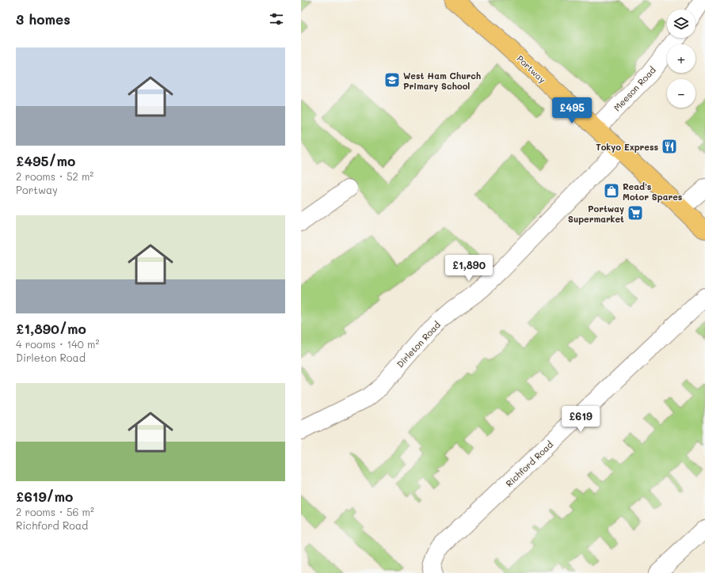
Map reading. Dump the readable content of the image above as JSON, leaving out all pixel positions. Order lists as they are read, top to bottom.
{
  "streets": {
    "main road": ["Portway"],
    "street": ["Meeson Road", "Dirleton Road", "Richford Road"]
  },
  "crossings": [
    ["Portway", "Meeson Road"],
    ["Portway", "Dirleton Road"]
  ],
  "places": {
    "school or university": ["West Ham Church Primary School"],
    "restaurant": ["Tokyo Express"],
    "shop": ["Read's Motor Spares"],
    "supermarket": ["Portway Supermarket"]
  },
  "page": {
    "heading": "3 homes",
    "map_buttons": ["+", "−"],
    "list": [
      {
        "name": "£495/mo",
        "note": "2 rooms · 52 m² · Portway"
      },
      {
        "name": "£1,890/mo",
        "note": "4 rooms · 140 m² · Dirleton Road"
      },
      {
        "name": "£619/mo",
        "note": "2 rooms · 56 m² · Richford Road"
      }
    ],
    "price": ["£495", "£1,890", "£619"]
  }
}
